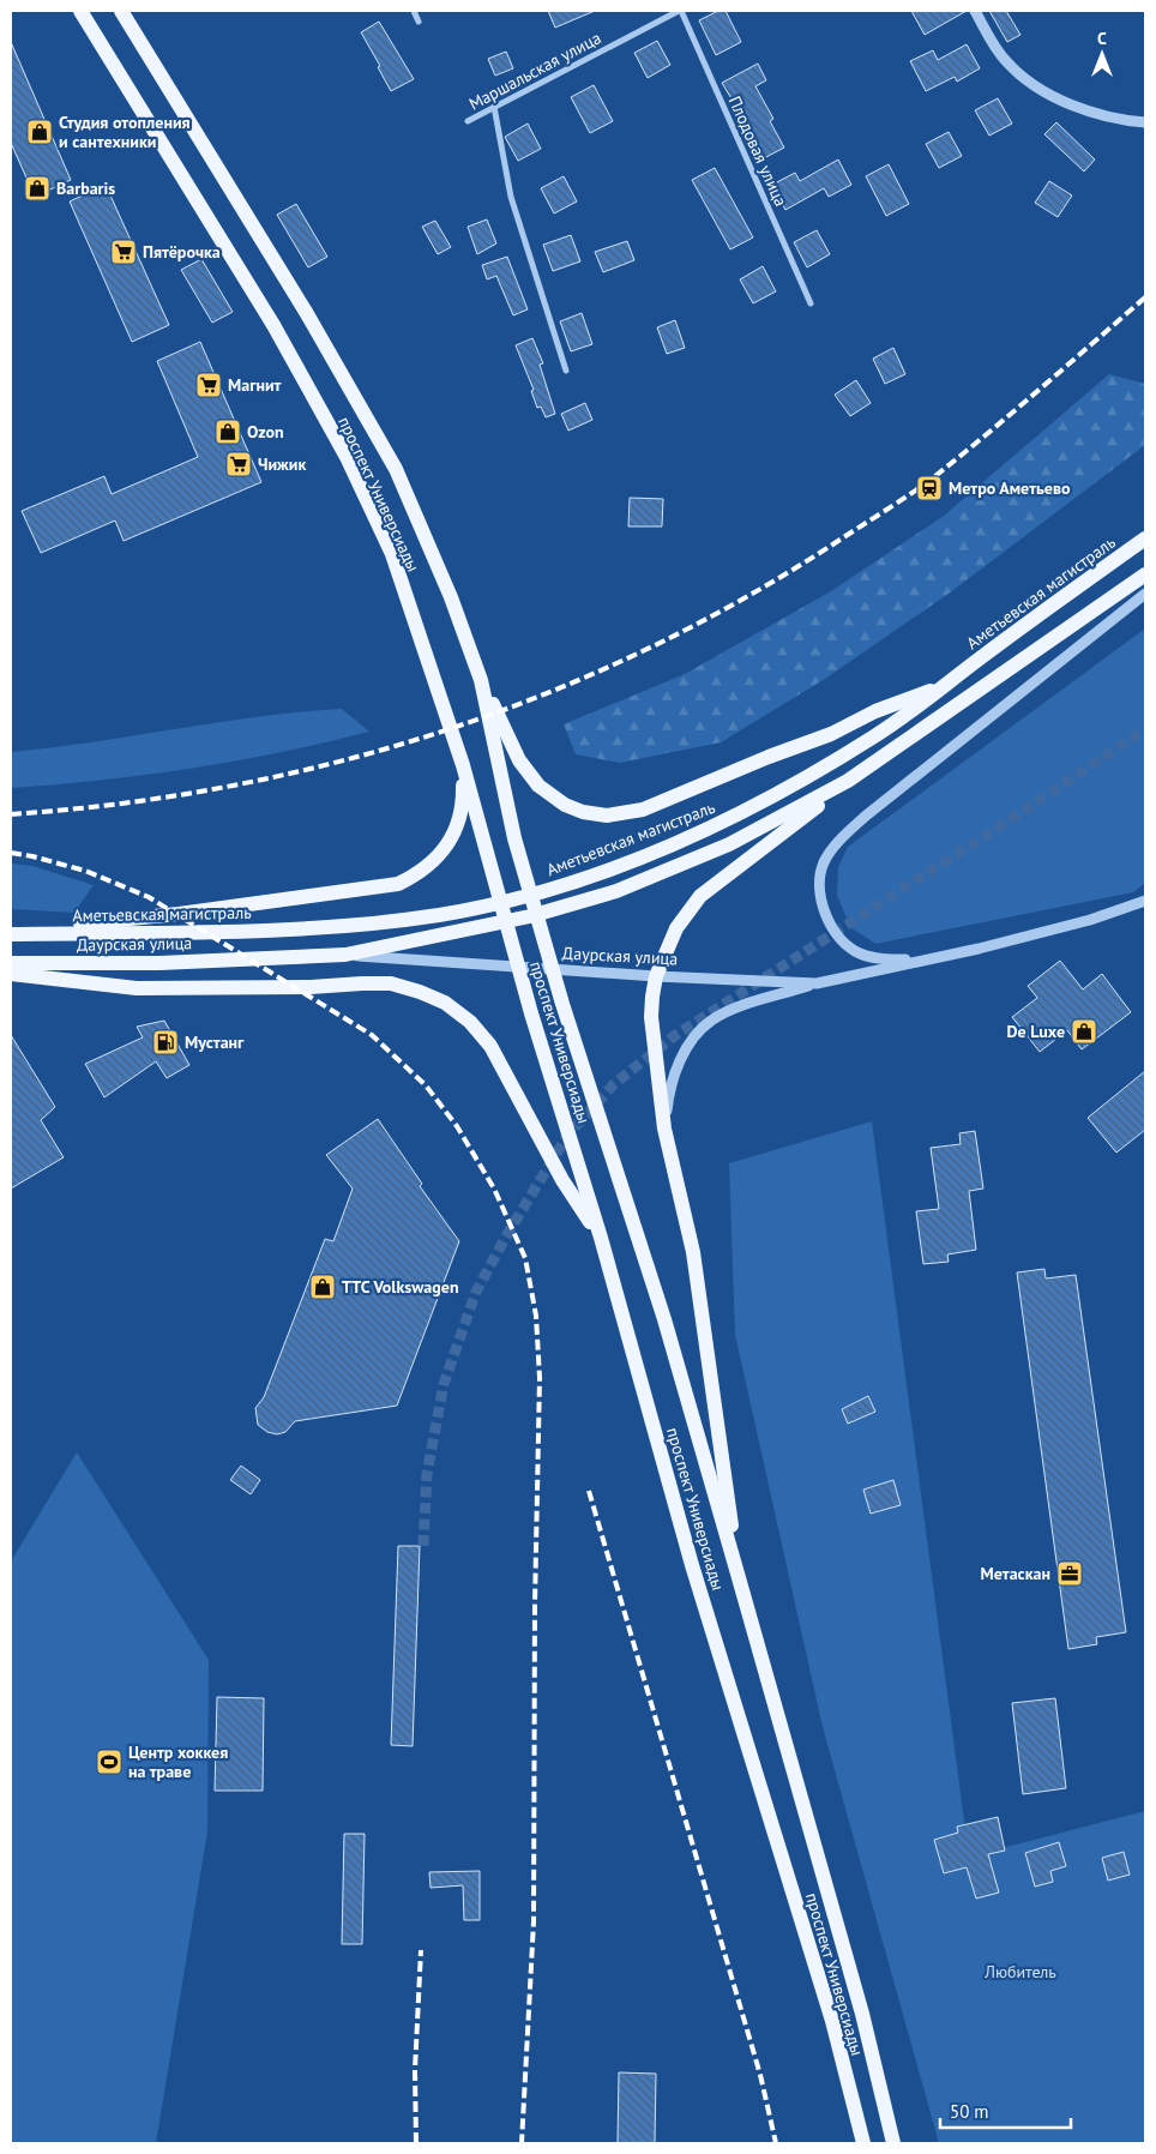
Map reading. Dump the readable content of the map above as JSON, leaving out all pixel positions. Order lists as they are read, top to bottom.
{
  "streets": {
    "main road": ["проспект Универсиады", "Аметьевская магистраль", "Даурская улица"],
    "street": ["Маршальская улица", "Плодовая улица"]
  },
  "crossings": [
    ["Маршальская улица", "Плодовая улица"]
  ],
  "parks": ["Любитель"],
  "places": {
    "shop": [
      "Студия отопления и сантехники",
      "Barbaris",
      "Ozon",
      "De Luxe",
      "ТТС Volkswagen"
    ],
    "supermarket": ["Пятёрочка", "Магнит", "Чижик"],
    "station": ["Метро Аметьево"],
    "fuel station": ["Мустанг"],
    "office": ["Метаскан"],
    "sports": ["Центр хоккея на траве"]
  },
  "scale_bar": "50 m",
  "north": "top"
}
